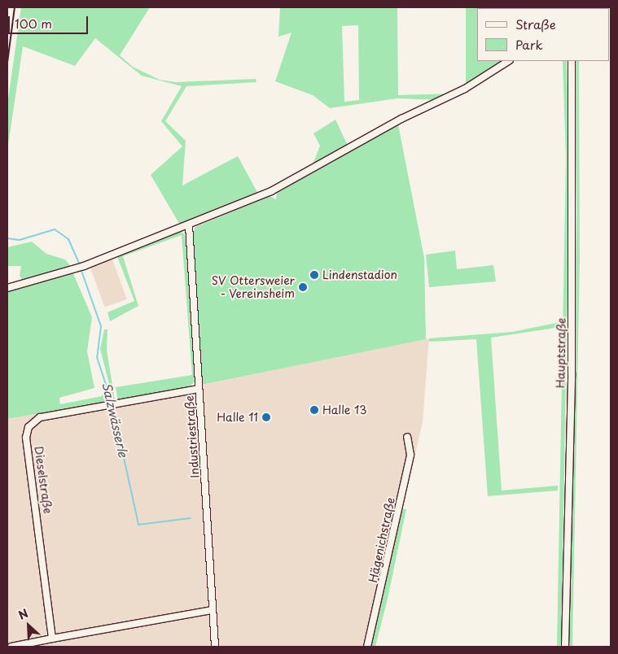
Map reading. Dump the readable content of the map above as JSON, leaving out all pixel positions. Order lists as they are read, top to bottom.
{
  "streets": {
    "street": [
      "Hauptstraße",
      "Industriestraße",
      "Dieselstraße",
      "Hägenichstraße"
    ]
  },
  "crossings": [
    ["Industriestraße", "Dieselstraße"]
  ],
  "water": ["Salzwässerle"],
  "places": [
    "Lindenstadion",
    "SV Ottersweier - Vereinsheim",
    "Halle 13",
    "Halle 11"
  ],
  "legend": ["Straße", "Park"],
  "scale_bar": "100 m",
  "north": "top left"
}
